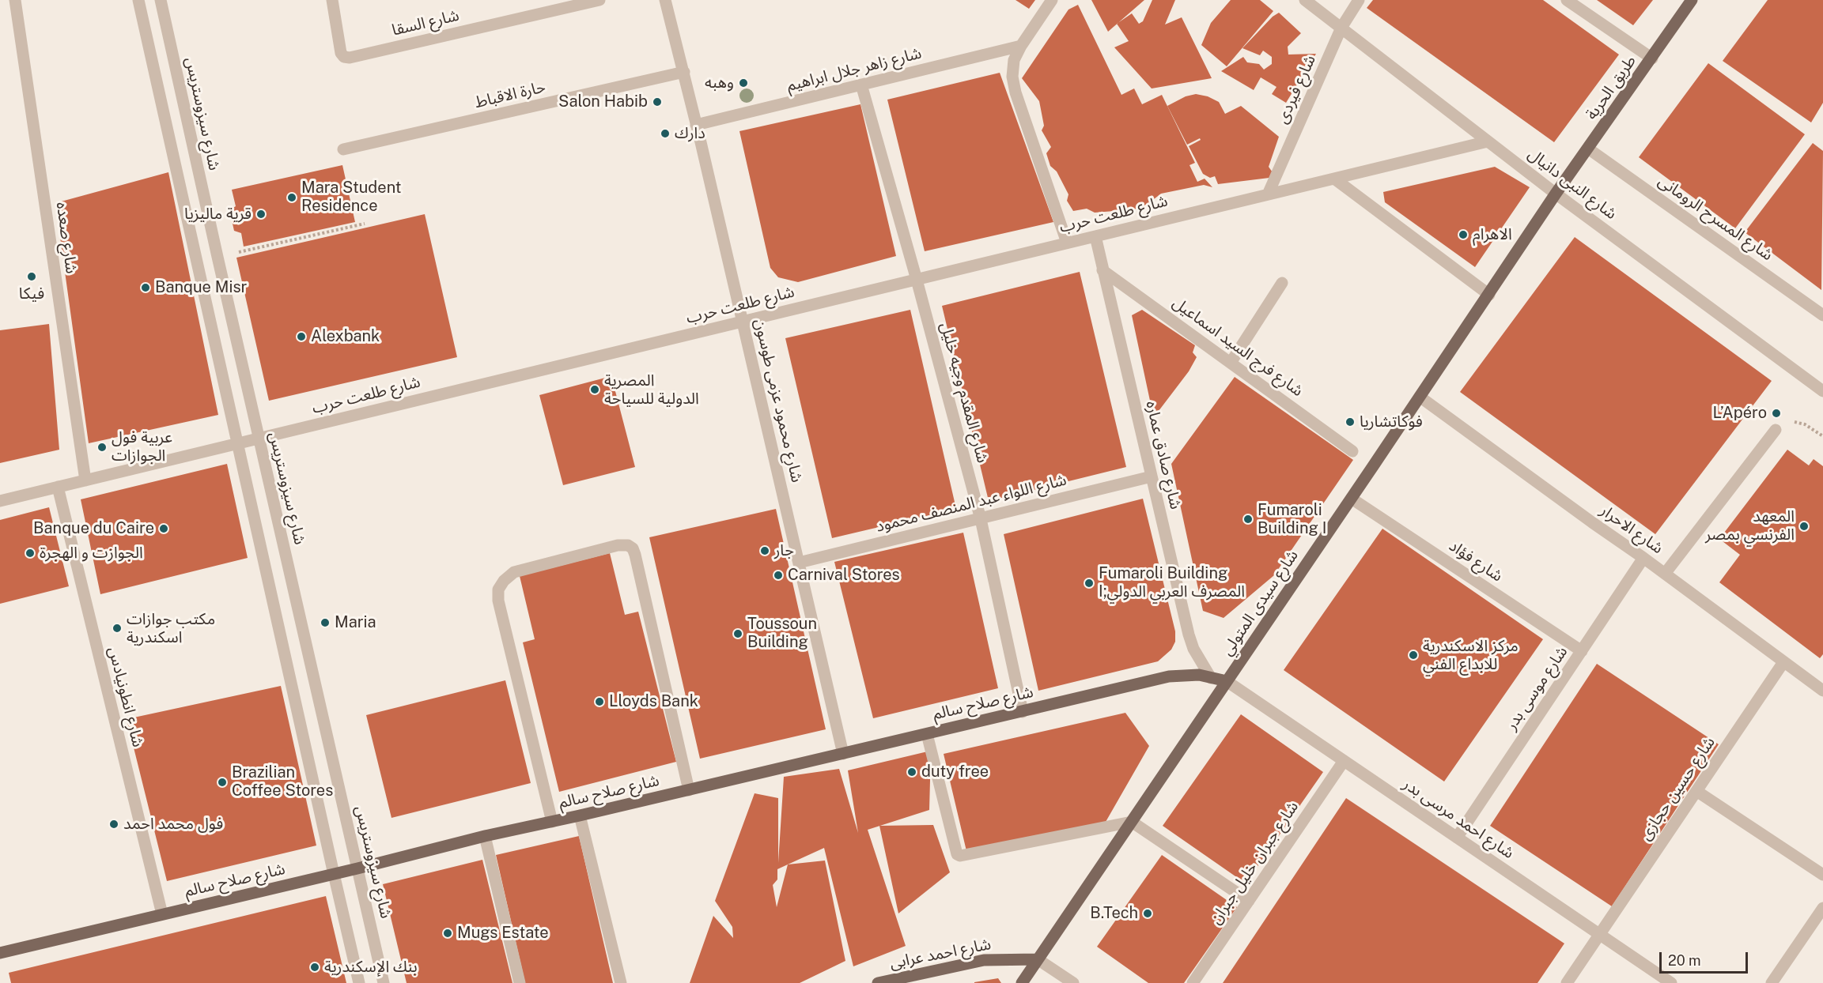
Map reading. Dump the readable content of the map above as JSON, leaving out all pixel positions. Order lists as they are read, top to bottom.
{
  "streets": {
    "main road": [
      "طريق الحرية",
      "شارع سيدى المتولي",
      "شارع صلاح سالم",
      "شارع احمد عرابى"
    ],
    "street": [
      "شارع السقا",
      "شارع زاهر جلال ابراهيم",
      "شارع فيردى",
      "حارة الاقباط",
      "شارع سيزوستريس",
      "شارع النبى دانيال",
      "شارع طلعت حرب",
      "شارع المسرح الرومانى",
      "شارع صعده",
      "شارع فرج السيد اسماعيل",
      "شارع المقدم وجيه خليل",
      "شارع محمود عزمى طوسون",
      "شارع صادق عماره",
      "شارع اللواء عبد المنصف محمود",
      "شارع الاحرار",
      "شارع فؤاد",
      "شارع موسى بدر",
      "شارع انطونيادس",
      "شارع حسين حجازى",
      "شارع احمد مرسى بدر",
      "شارع جبران خليل جبران"
    ]
  },
  "crossings": [
    ["شارع زاهر جلال ابراهيم", "شارع المقدم وجيه خليل"],
    ["شارع زاهر جلال ابراهيم", "شارع محمود عزمى طوسون"],
    ["طريق الحرية", "شارع النبى دانيال"],
    ["طريق الحرية", "شارع المسرح الرومانى"],
    ["طريق الحرية", "شارع سيدى المتولي"],
    ["شارع فيردى", "شارع النبى دانيال"],
    ["شارع فيردى", "شارع طلعت حرب"],
    ["حارة الاقباط", "شارع محمود عزمى طوسون"],
    ["شارع سيزوستريس", "شارع طلعت حرب"],
    ["شارع سيزوستريس", "شارع صلاح سالم"],
    ["شارع النبى دانيال", "شارع طلعت حرب"],
    ["شارع النبى دانيال", "شارع سيدى المتولي"],
    ["شارع طلعت حرب", "شارع صعده"],
    ["شارع طلعت حرب", "شارع المقدم وجيه خليل"],
    ["شارع طلعت حرب", "شارع محمود عزمى طوسون"],
    ["شارع طلعت حرب", "شارع صادق عماره"],
    ["شارع طلعت حرب", "شارع انطونيادس"],
    ["شارع فرج السيد اسماعيل", "شارع صادق عماره"],
    ["شارع المقدم وجيه خليل", "شارع اللواء عبد المنصف محمود"],
    ["شارع المقدم وجيه خليل", "شارع صلاح سالم"],
    ["شارع محمود عزمى طوسون", "شارع اللواء عبد المنصف محمود"],
    ["شارع محمود عزمى طوسون", "شارع صلاح سالم"],
    ["شارع صادق عماره", "شارع اللواء عبد المنصف محمود"],
    ["شارع صادق عماره", "شارع صلاح سالم"],
    ["شارع الاحرار", "شارع سيدى المتولي"],
    ["شارع الاحرار", "شارع موسى بدر"],
    ["شارع الاحرار", "شارع حسين حجازى"],
    ["شارع فؤاد", "شارع سيدى المتولي"],
    ["شارع فؤاد", "شارع موسى بدر"],
    ["شارع سيدى المتولي", "شارع صلاح سالم"],
    ["شارع سيدى المتولي", "شارع احمد مرسى بدر"],
    ["شارع سيدى المتولي", "شارع احمد عرابى"],
    ["شارع موسى بدر", "شارع احمد مرسى بدر"],
    ["شارع انطونيادس", "شارع صلاح سالم"],
    ["شارع صلاح سالم", "شارع احمد مرسى بدر"],
    ["شارع حسين حجازى", "شارع احمد مرسى بدر"],
    ["شارع احمد مرسى بدر", "شارع جبران خليل جبران"]
  ],
  "places": [
    "وهبه",
    "Salon Habib",
    "دارك",
    "Mara Student Residence",
    "قرية ماليزيا",
    "الاهرام",
    "فيكا",
    "Banque Misr",
    "Alexbank",
    "المصرية الدولية للسياحة",
    "L’Apéro",
    "فوكاتشاريا",
    "عربية فول الجوازات",
    "Fumaroli Building I",
    "المعهد الفرنسي بمصر",
    "Banque du Caire",
    "جار",
    "الجوازت و الهجرة",
    "Carnival Stores",
    "Fumaroli Building I;المصرف العربي الدولي",
    "Maria",
    "مكتب جوازات اسكندرية",
    "Toussoun Building",
    "مركز الاسكندرية للابداع الفني",
    "Lloyds Bank",
    "duty free",
    "Brazilian Coffee Stores",
    "فول محمد احمد",
    "B.Tech",
    "Mugs Estate",
    "بنك الإسكندرية"
  ],
  "scale_bar": "20 m"
}
